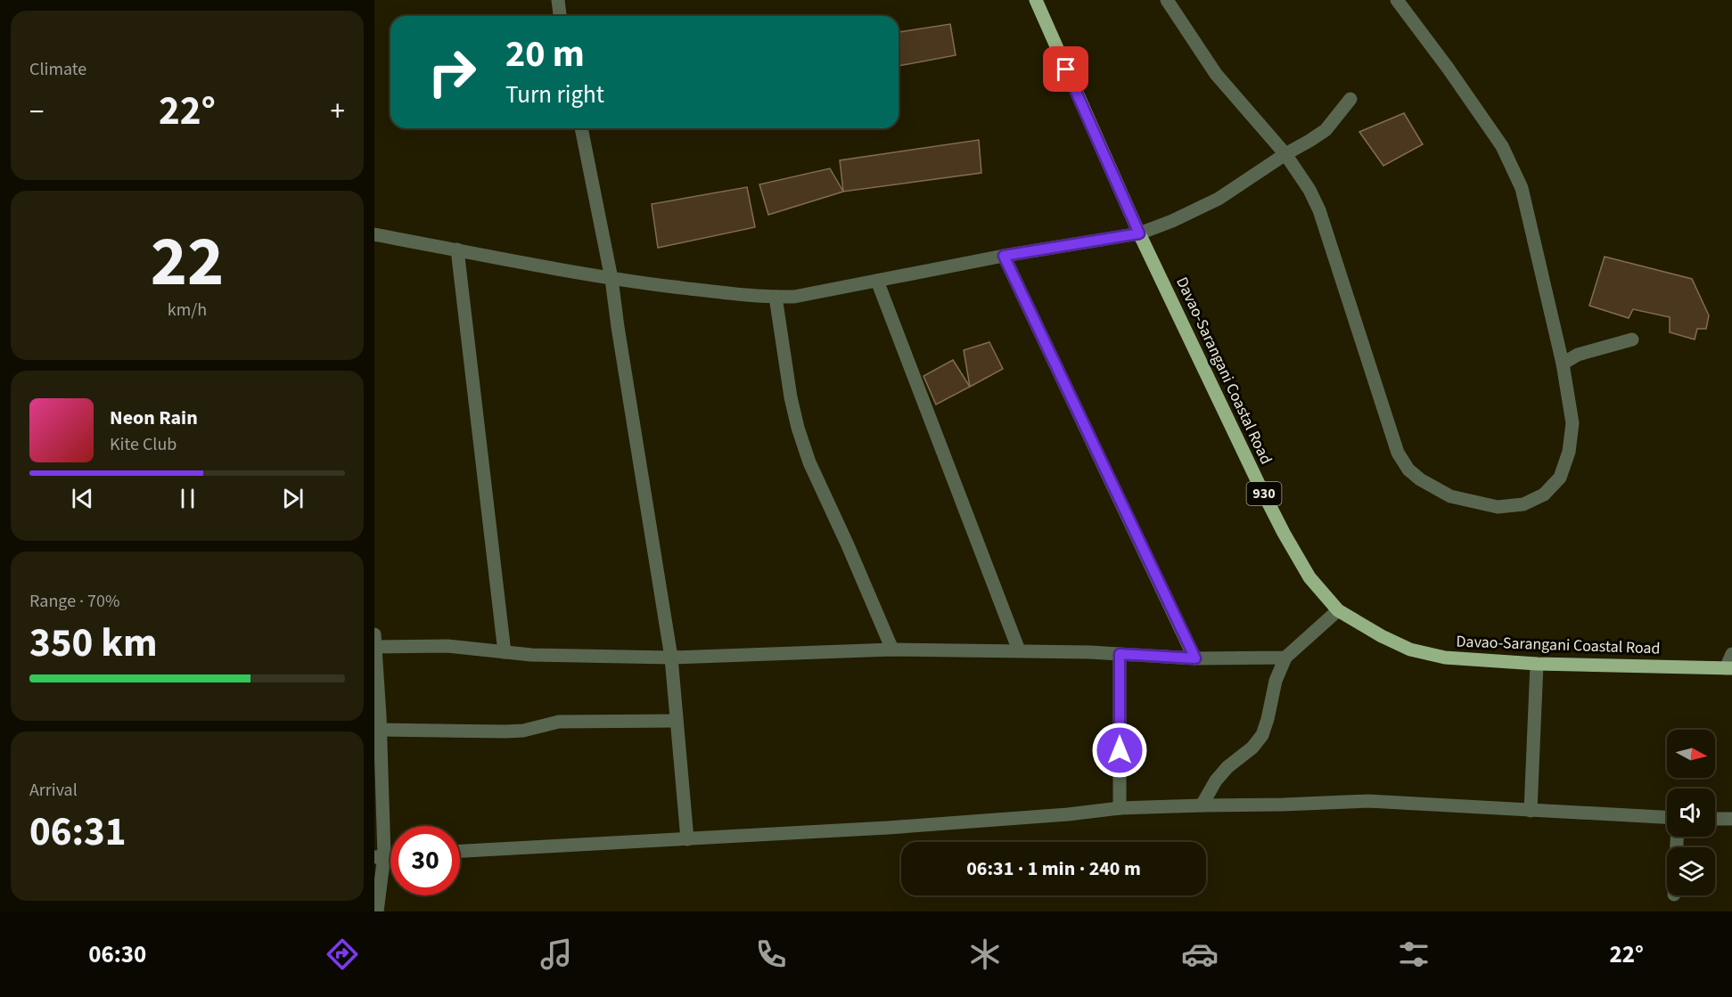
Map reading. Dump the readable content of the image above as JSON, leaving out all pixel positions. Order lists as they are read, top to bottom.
{
  "streets": {
    "main road": ["Davao-Sarangani Coastal Road", "930"]
  },
  "north": "right",
  "page": {
    "tile": [
      "Climate",
      ["22", "km/h"],
      ["Range · 70%", "350 km"],
      ["Arrival", "06:31"]
    ],
    "turn": ["20 m", "Turn right"],
    "heat": ["−", "22°", "+"],
    "song": ["Neon Rain", "Kite Club"],
    "limit": "30",
    "trip": "06:31 · 1 min · 240 m",
    "tabs": ["06:30", "22°"]
  }
}
